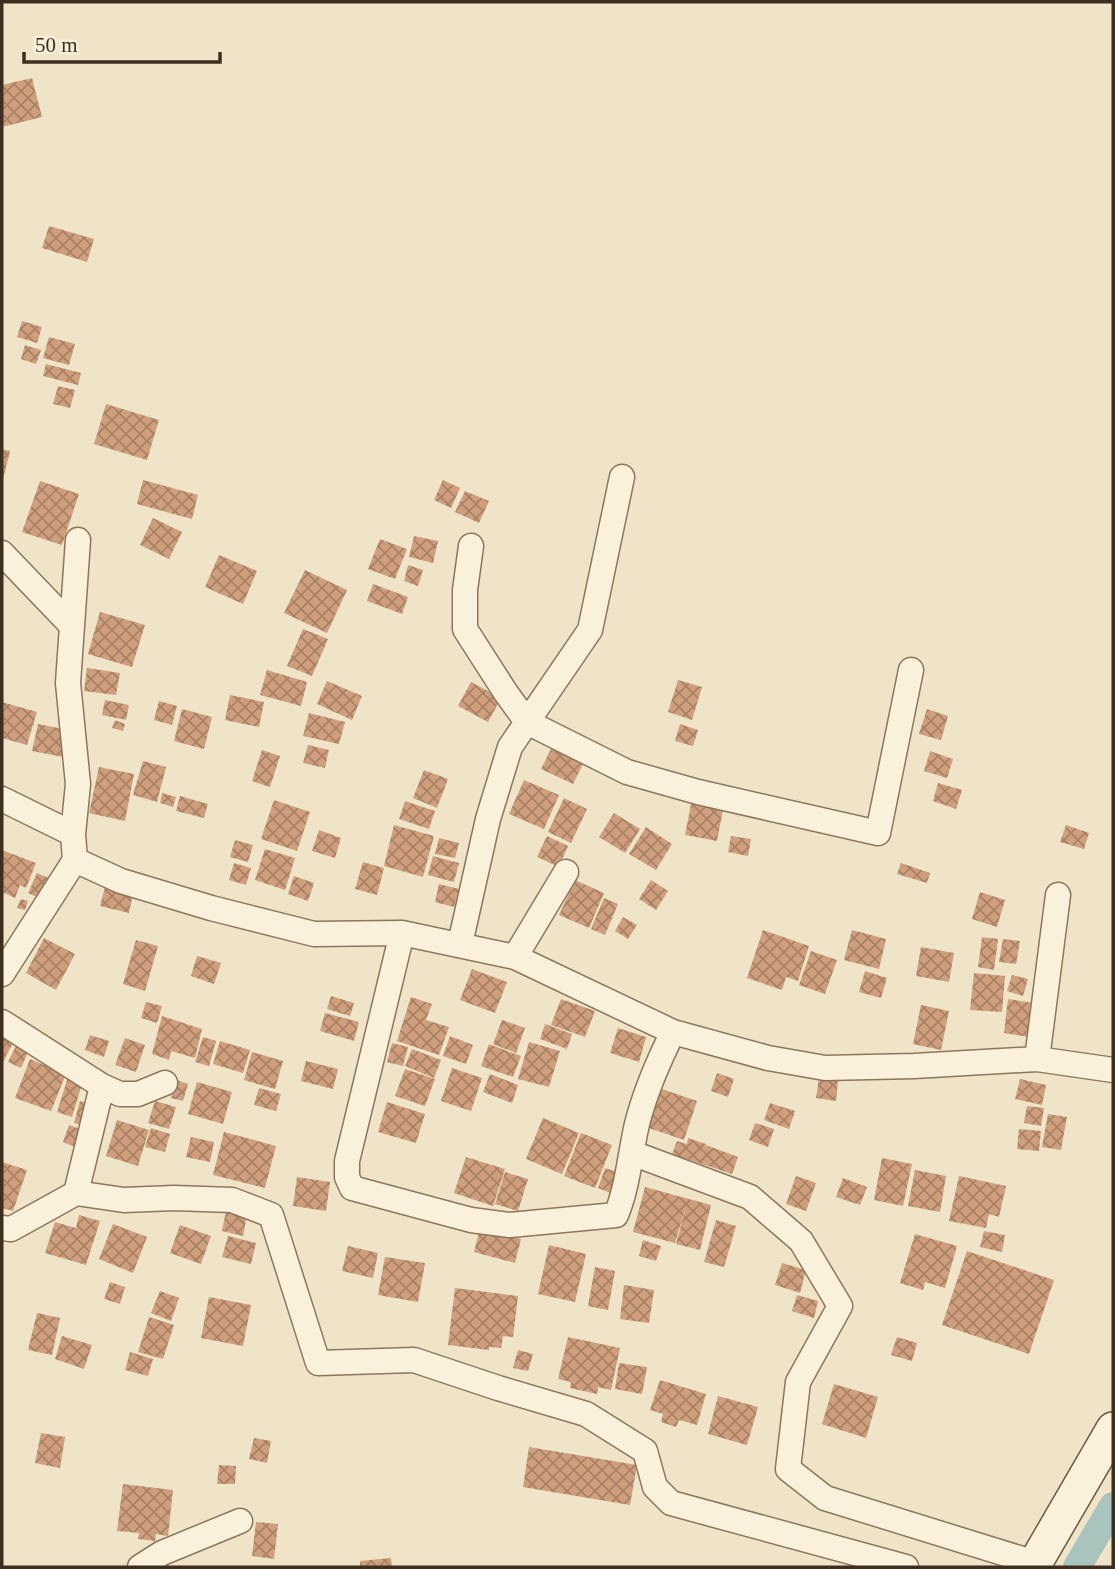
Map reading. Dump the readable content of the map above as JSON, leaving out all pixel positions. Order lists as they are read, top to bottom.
{
  "scale_bar": "50 m"
}
